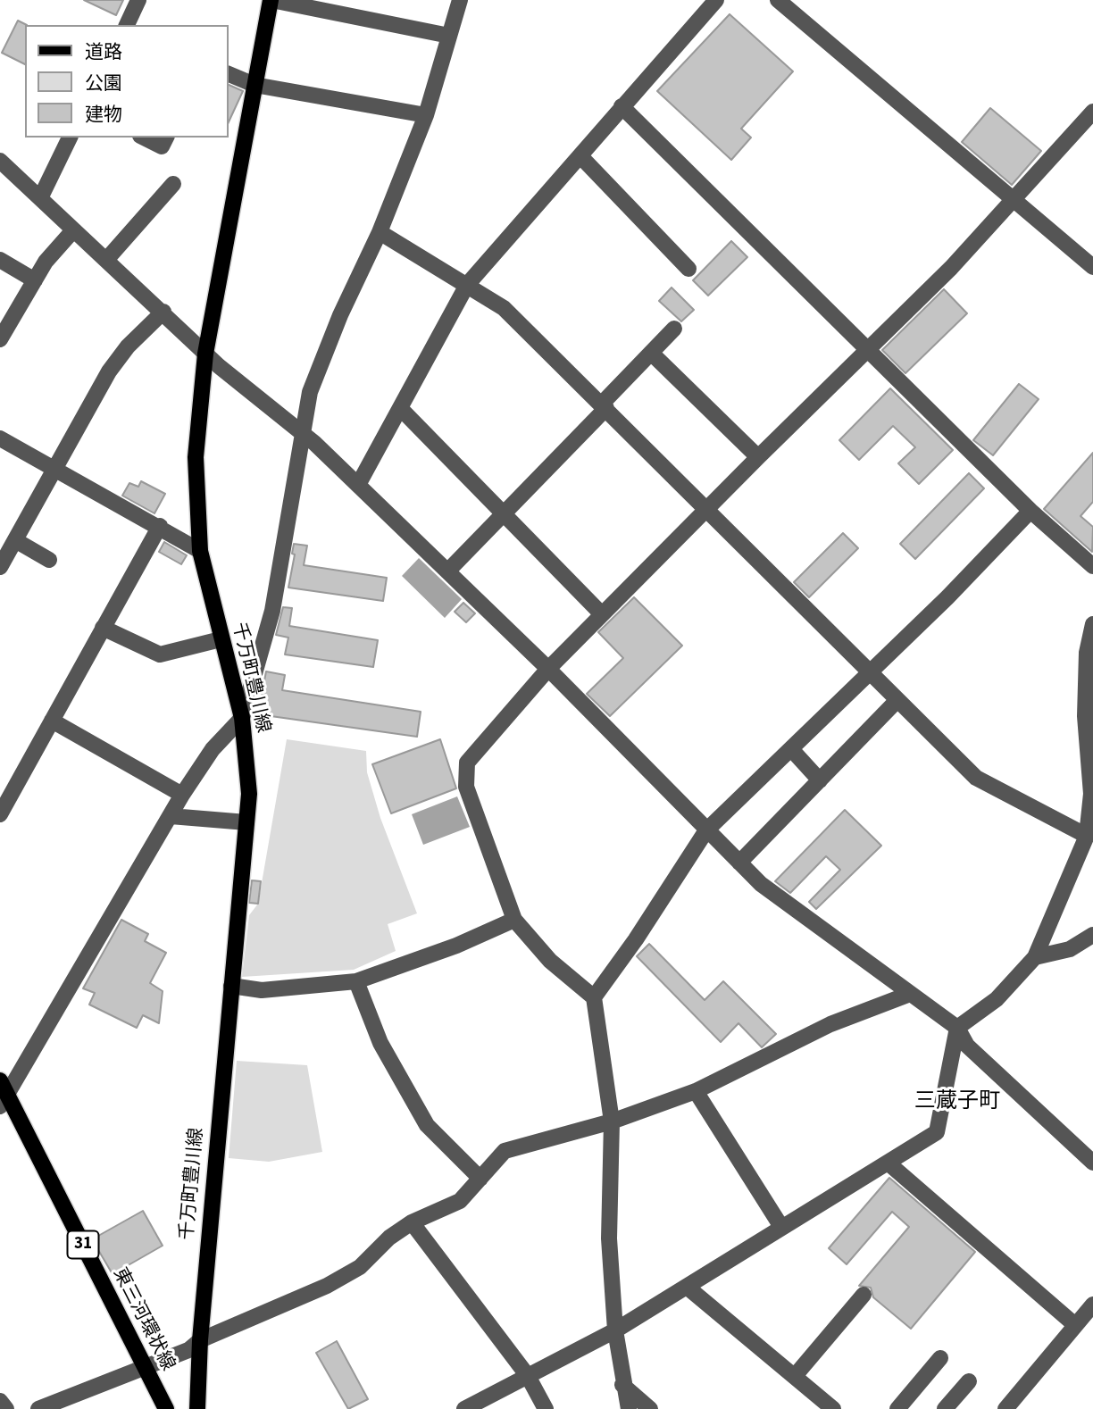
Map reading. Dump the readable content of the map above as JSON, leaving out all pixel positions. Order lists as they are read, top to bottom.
{
  "streets": {
    "main road": ["千万町豊川線", "31", "東三河環状線"]
  },
  "districts": ["三蔵子町"],
  "legend": ["道路", "公園", "建物"]
}
